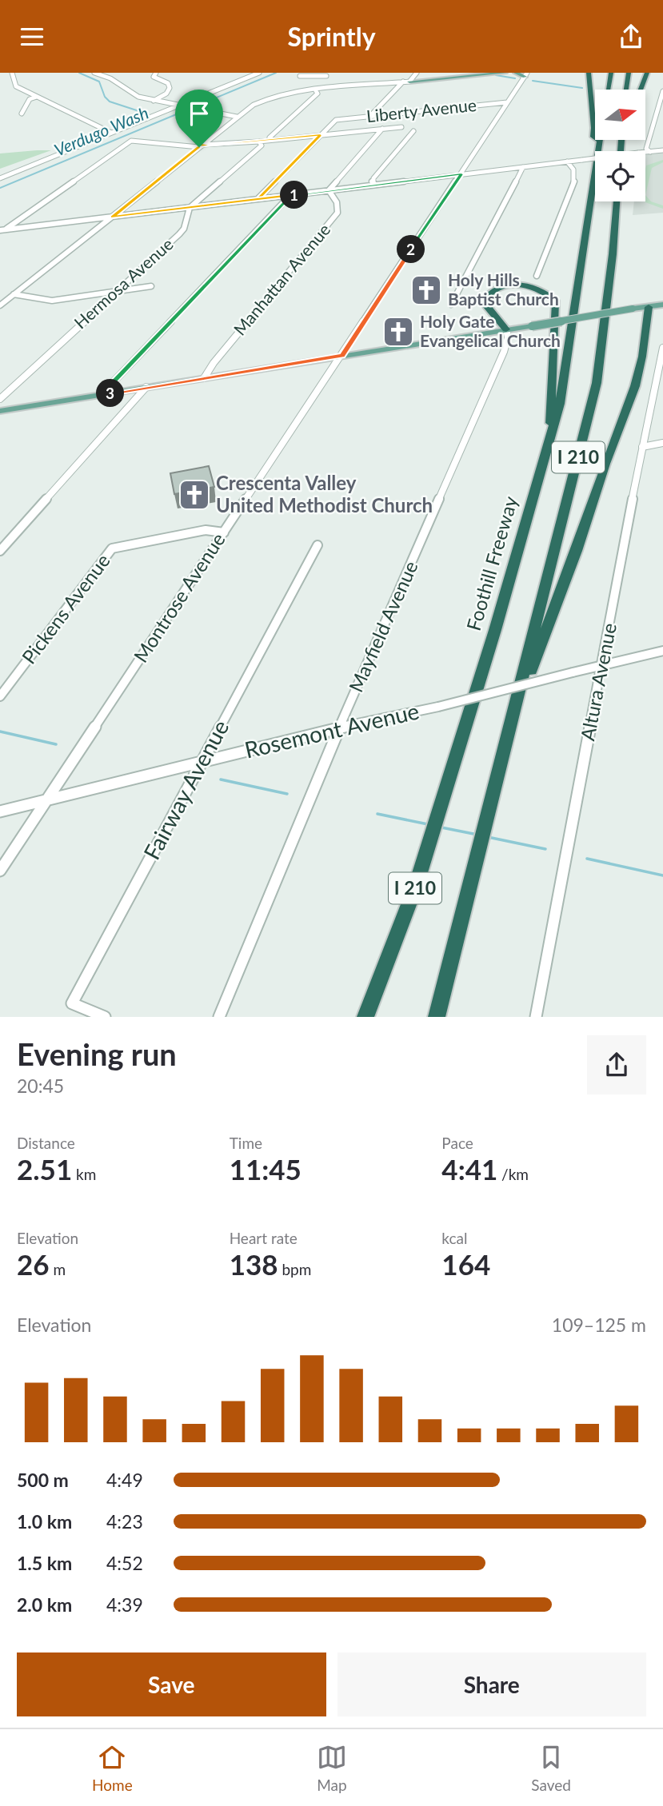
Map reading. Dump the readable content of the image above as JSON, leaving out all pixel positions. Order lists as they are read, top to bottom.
{
  "streets": {
    "highway": ["I 210", "Foothill Freeway"],
    "street": [
      "Liberty Avenue",
      "Manhattan Avenue",
      "Hermosa Avenue",
      "Montrose Avenue",
      "Pickens Avenue",
      "Mayfield Avenue",
      "Altura Avenue",
      "Rosemont Avenue",
      "Fairway Avenue"
    ]
  },
  "crossings": [
    ["Liberty Avenue", "Montrose Avenue"],
    ["Montrose Avenue", "Pickens Avenue"],
    ["Montrose Avenue", "Rosemont Avenue"],
    ["Mayfield Avenue", "Rosemont Avenue"],
    ["Altura Avenue", "Rosemont Avenue"],
    ["Rosemont Avenue", "Fairway Avenue"]
  ],
  "water": ["Verdugo Wash"],
  "places": {
    "church": ["Holy Hills Baptist Church", "Holy Gate Evangelical Church", "Crescenta Valley United Methodist Church"]
  },
  "north": "right",
  "page": {
    "header": "Sprintly",
    "pins": ["1", "2", "3"],
    "heading": ["Evening run", "20:45"],
    "stats": [
      ["Distance", "2.51 km"],
      ["Time", "11:45"],
      ["Pace", "4:41 /km"],
      ["Elevation", "26 m"],
      ["Heart rate", "138 bpm"],
      ["kcal", "164"]
    ],
    "chart": ["Elevation", "109–125 m"],
    "list": [
      {
        "name": "500 m",
        "note": "4:49"
      },
      {
        "name": "1.0 km",
        "note": "4:23"
      },
      {
        "name": "1.5 km",
        "note": "4:52"
      },
      {
        "name": "2.0 km",
        "note": "4:39"
      }
    ],
    "buttons": ["Save", "Share"],
    "tabs": ["Home", "Map", "Saved"]
  }
}
